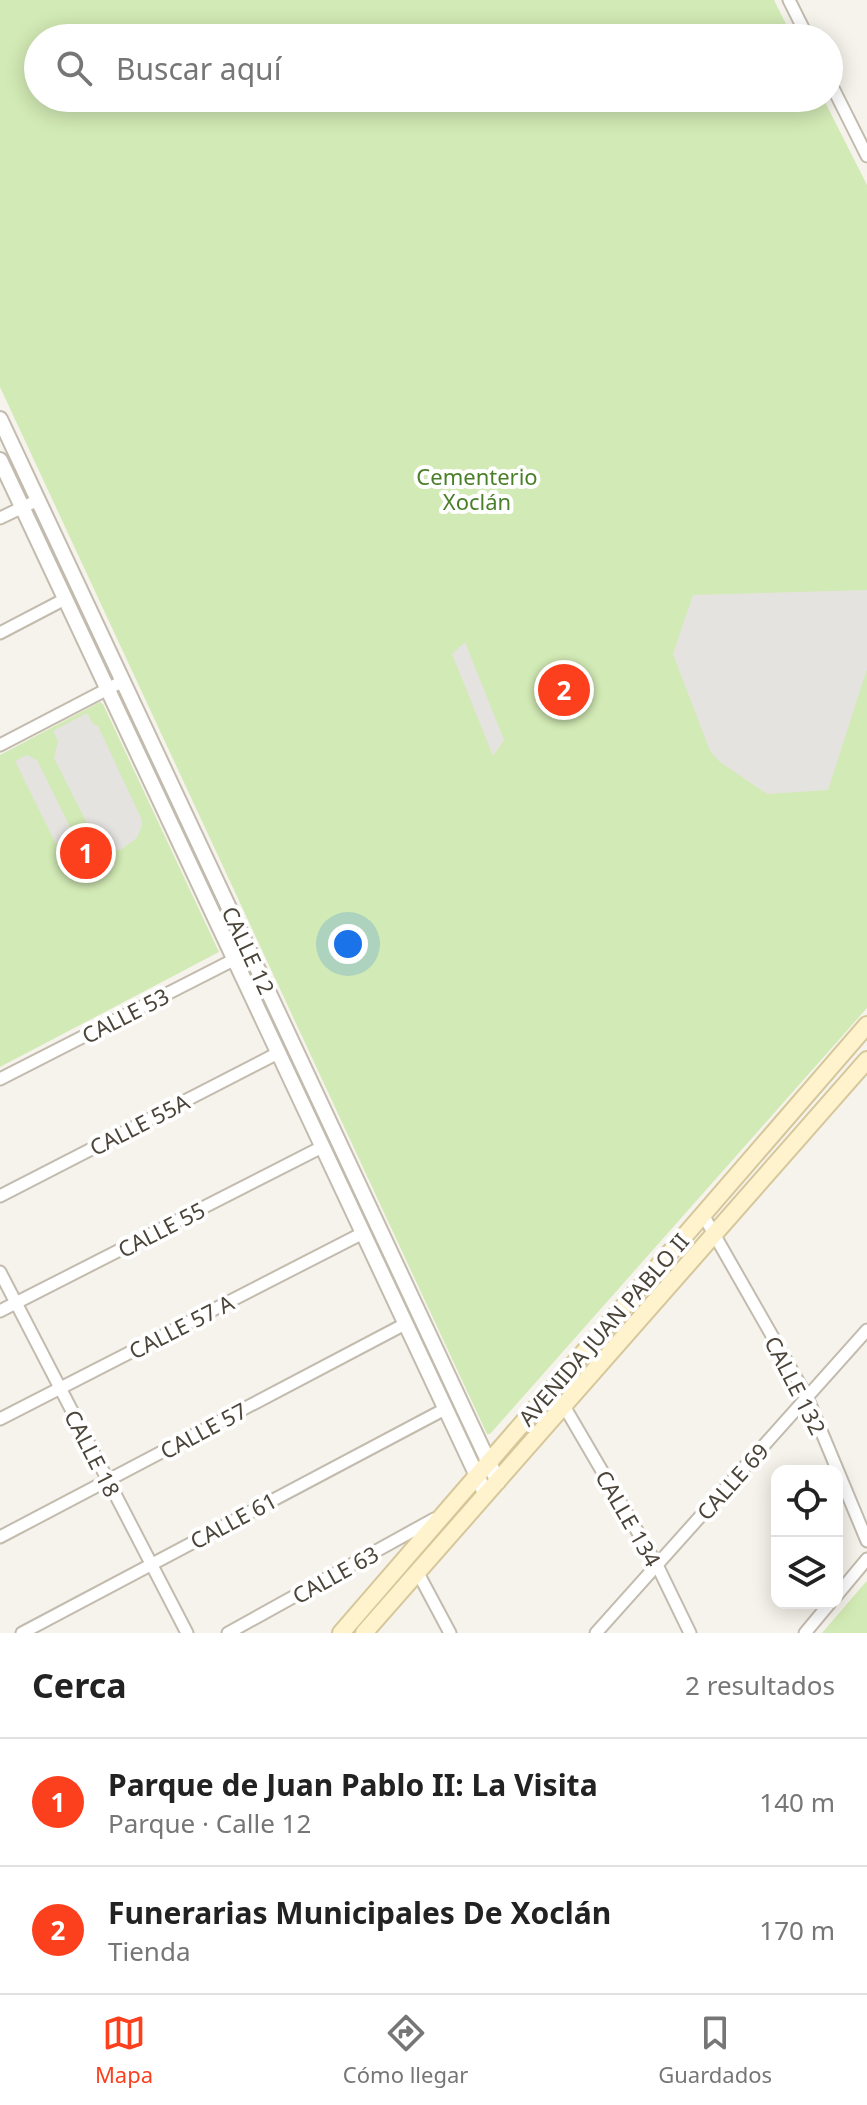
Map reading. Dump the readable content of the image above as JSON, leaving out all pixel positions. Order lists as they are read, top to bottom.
{
  "streets": {
    "main road": ["AVENIDA JUAN PABLO II"],
    "street": [
      "CALLE 12",
      "CALLE 53",
      "CALLE 55A",
      "CALLE 55",
      "CALLE 57 A",
      "CALLE 132",
      "CALLE 57",
      "CALLE 18",
      "CALLE 69",
      "CALLE 134",
      "CALLE 61",
      "CALLE 63"
    ]
  },
  "crossings": [
    ["CALLE 12", "CALLE 53"],
    ["CALLE 12", "CALLE 55A"],
    ["CALLE 12", "CALLE 55"],
    ["CALLE 12", "CALLE 57 A"],
    ["CALLE 12", "AVENIDA JUAN PABLO II"],
    ["CALLE 12", "CALLE 57"],
    ["CALLE 12", "CALLE 61"],
    ["CALLE 55", "CALLE 18"],
    ["CALLE 57 A", "CALLE 18"],
    ["AVENIDA JUAN PABLO II", "CALLE 132"],
    ["AVENIDA JUAN PABLO II", "CALLE 134"],
    ["AVENIDA JUAN PABLO II", "CALLE 63"],
    ["CALLE 132", "CALLE 69"],
    ["CALLE 57", "CALLE 18"],
    ["CALLE 18", "CALLE 61"],
    ["CALLE 69", "CALLE 134"]
  ],
  "parks": ["Cementerio Xoclán"],
  "page": {
    "search": "Buscar aquí",
    "pins": ["2", "1"],
    "heading": ["Cerca", "2 resultados"],
    "list": [
      {
        "mark": "1",
        "name": "Parque de Juan Pablo II: La Visita",
        "note": "Parque · Calle 12",
        "value": "140 m"
      },
      {
        "mark": "2",
        "name": "Funerarias Municipales De Xoclán",
        "note": "Tienda",
        "value": "170 m"
      }
    ],
    "nav": ["Mapa", "Cómo llegar", "Guardados"]
  }
}
